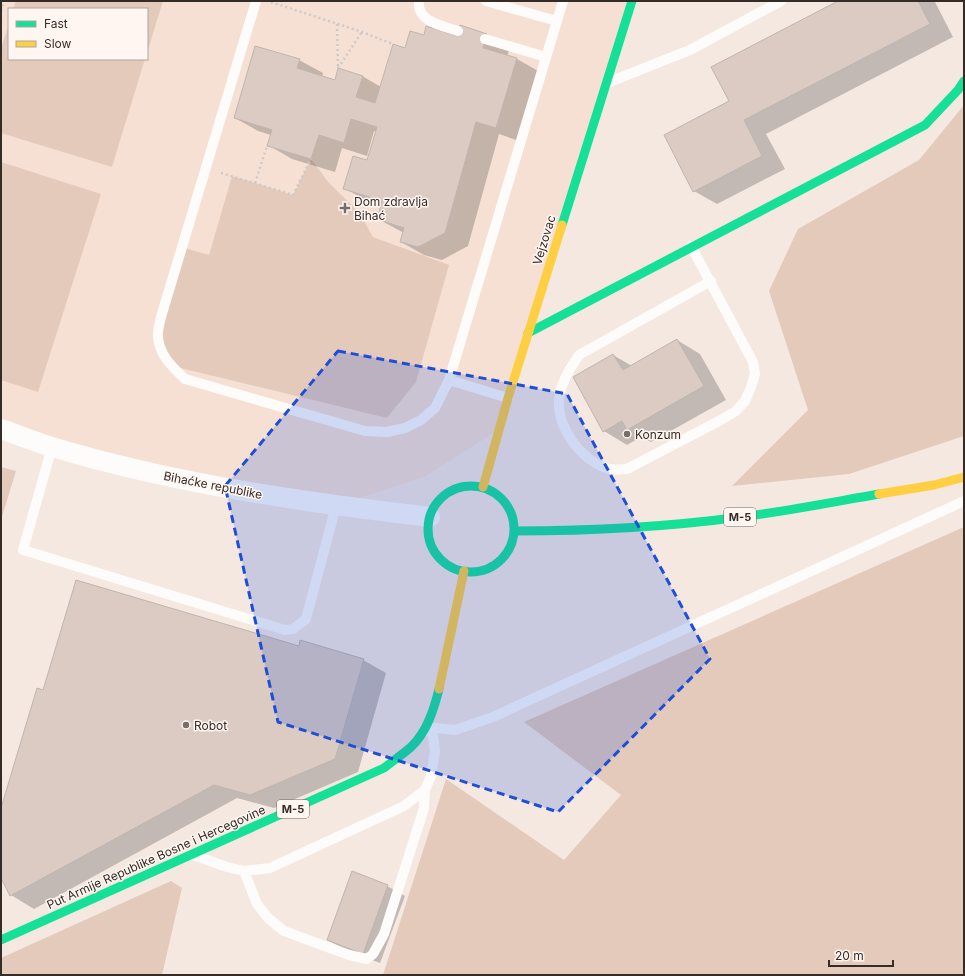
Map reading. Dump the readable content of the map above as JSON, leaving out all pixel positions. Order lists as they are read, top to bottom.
{
  "streets": {
    "main road": ["Vejzovac", "M-5", "Put Armije Republike Bosne i Hercegovine"],
    "street": ["Bihaćke republike"]
  },
  "crossings": [
    ["Vejzovac", "Bihaćke republike"],
    ["Vejzovac", "M-5"],
    ["Vejzovac", "Put Armije Republike Bosne i Hercegovine"],
    ["Bihaćke republike", "M-5"],
    ["Bihaćke republike", "Put Armije Republike Bosne i Hercegovine"],
    ["M-5", "Put Armije Republike Bosne i Hercegovine"]
  ],
  "places": {
    "health": ["Dom zdravlja Bihać"],
    "other": ["Konzum", "Robot"]
  },
  "legend": ["Fast", "Slow"],
  "scale_bar": "20 m"
}
